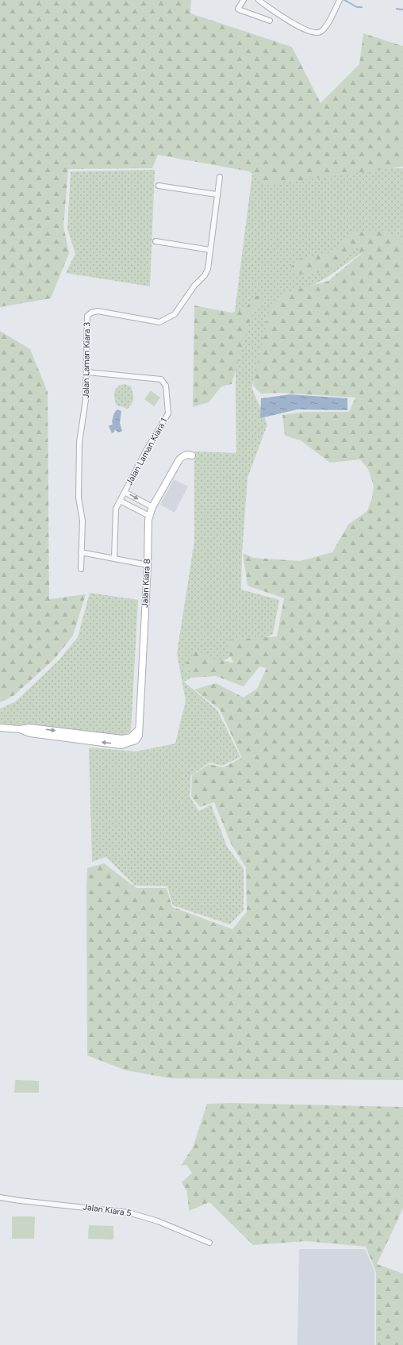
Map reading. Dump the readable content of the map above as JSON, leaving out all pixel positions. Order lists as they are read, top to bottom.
{
  "streets": {
    "street": [
      "Jalan Laman Kiara 3",
      "Jalan Laman Kiara 1",
      "Jalan Kiara 8",
      "Jalan Kiara 5"
    ]
  },
  "crossings": [
    ["Jalan Laman Kiara 3", "Jalan Laman Kiara 1"]
  ]
}
